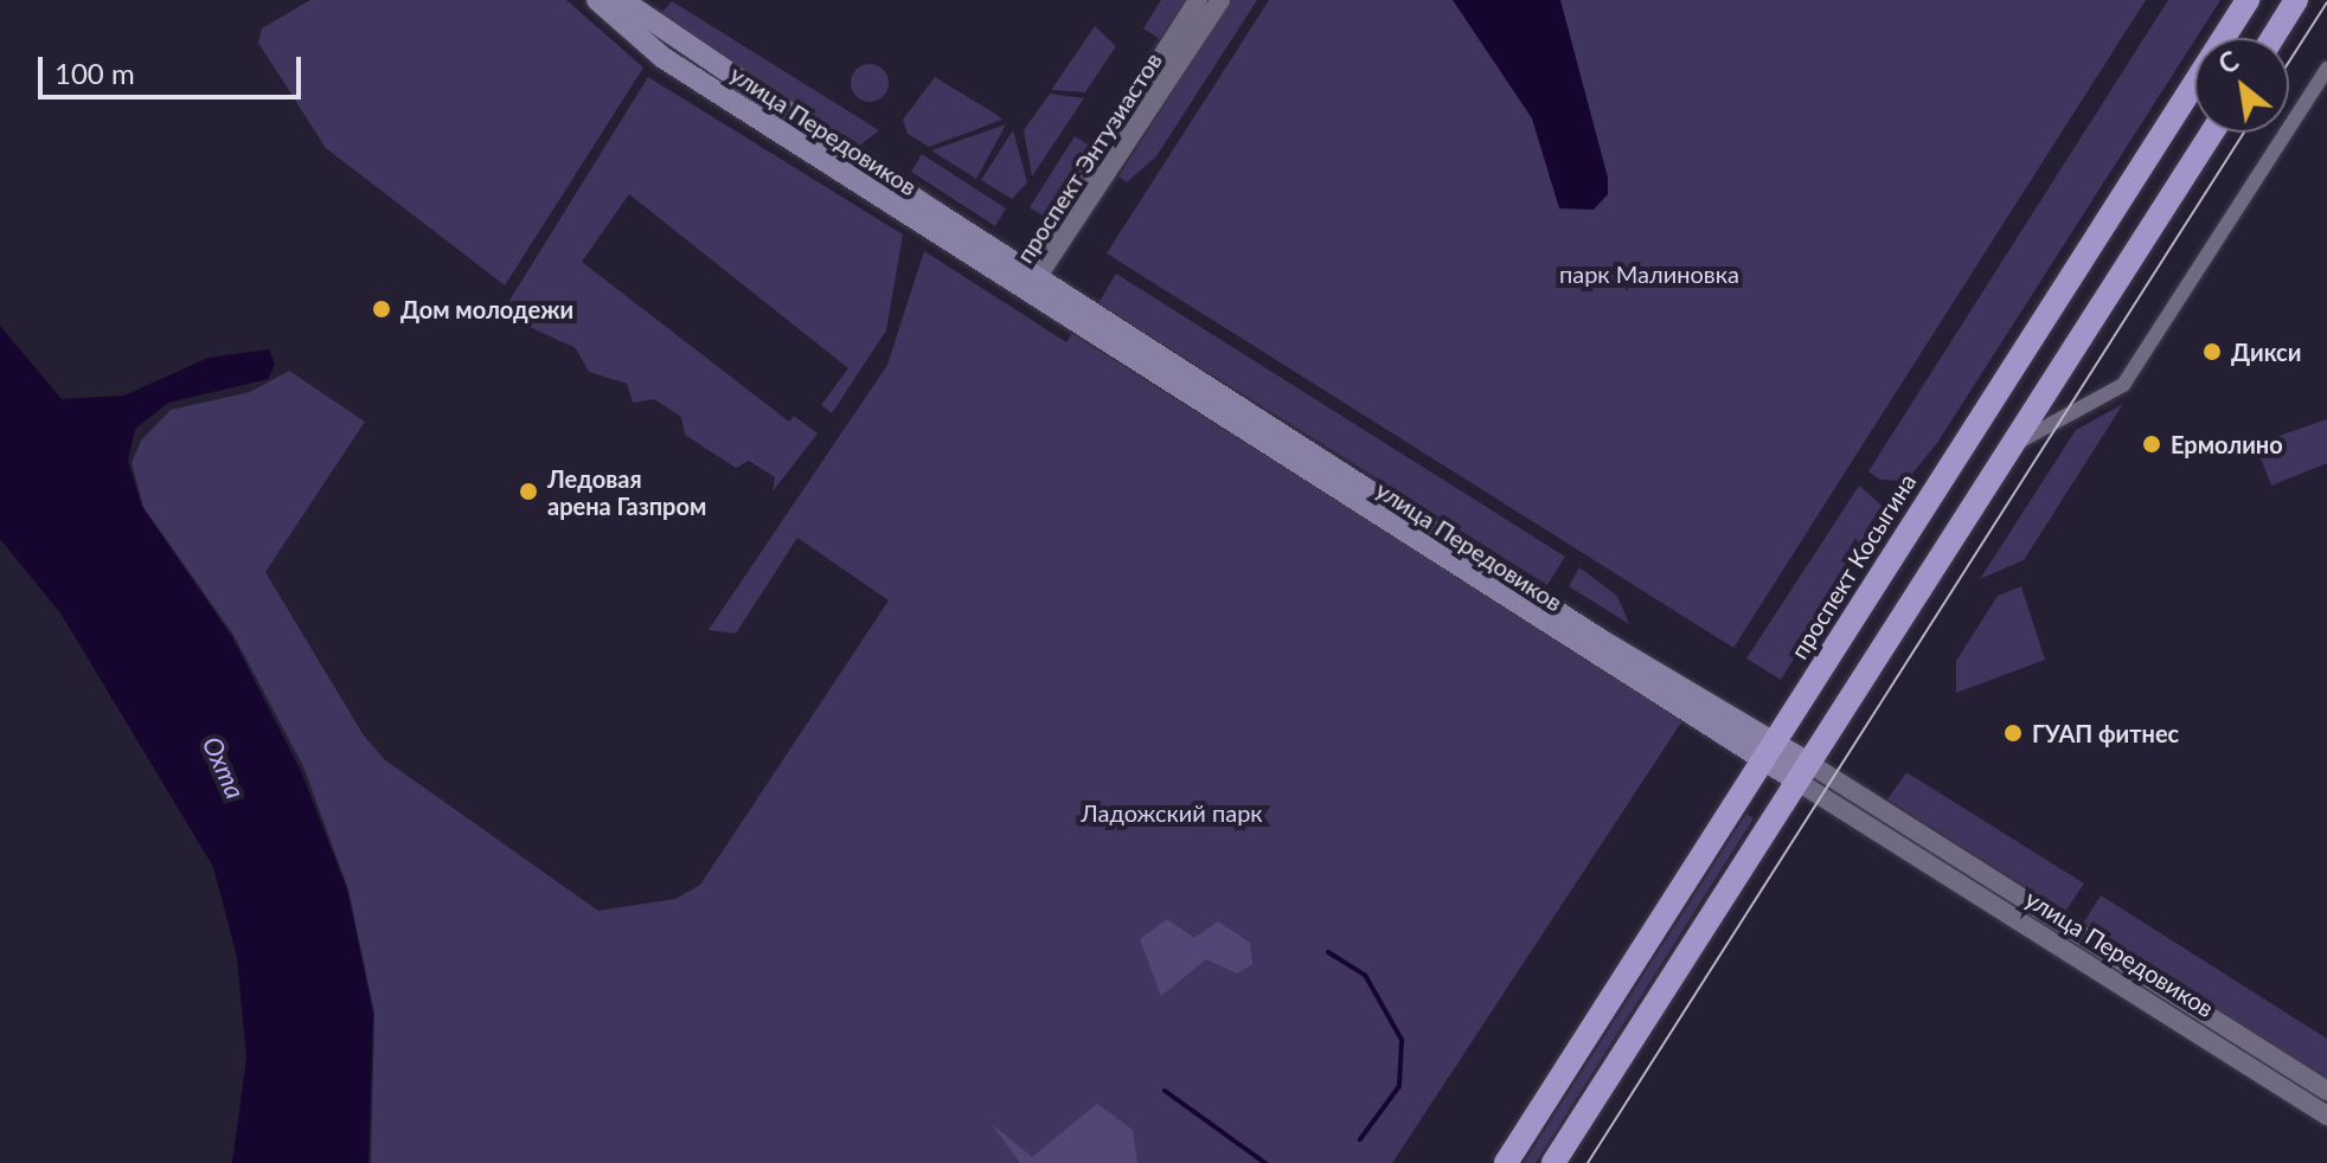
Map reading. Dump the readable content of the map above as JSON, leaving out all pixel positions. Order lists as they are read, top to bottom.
{
  "streets": {
    "main road": ["улица Передовиков", "проспект Косыгина"],
    "street": ["проспект Энтузиастов"]
  },
  "crossings": [
    ["улица Передовиков", "проспект Энтузиастов"],
    ["улица Передовиков", "проспект Косыгина"]
  ],
  "water": ["Охта"],
  "parks": ["парк Малиновка", "Ладожский парк"],
  "places": [
    "Дом молодежи",
    "Дикси",
    "Ермолино",
    "Ледовая арена Газпром",
    "ГУАП фитнес"
  ],
  "scale_bar": "100 m",
  "north": "top left"
}
